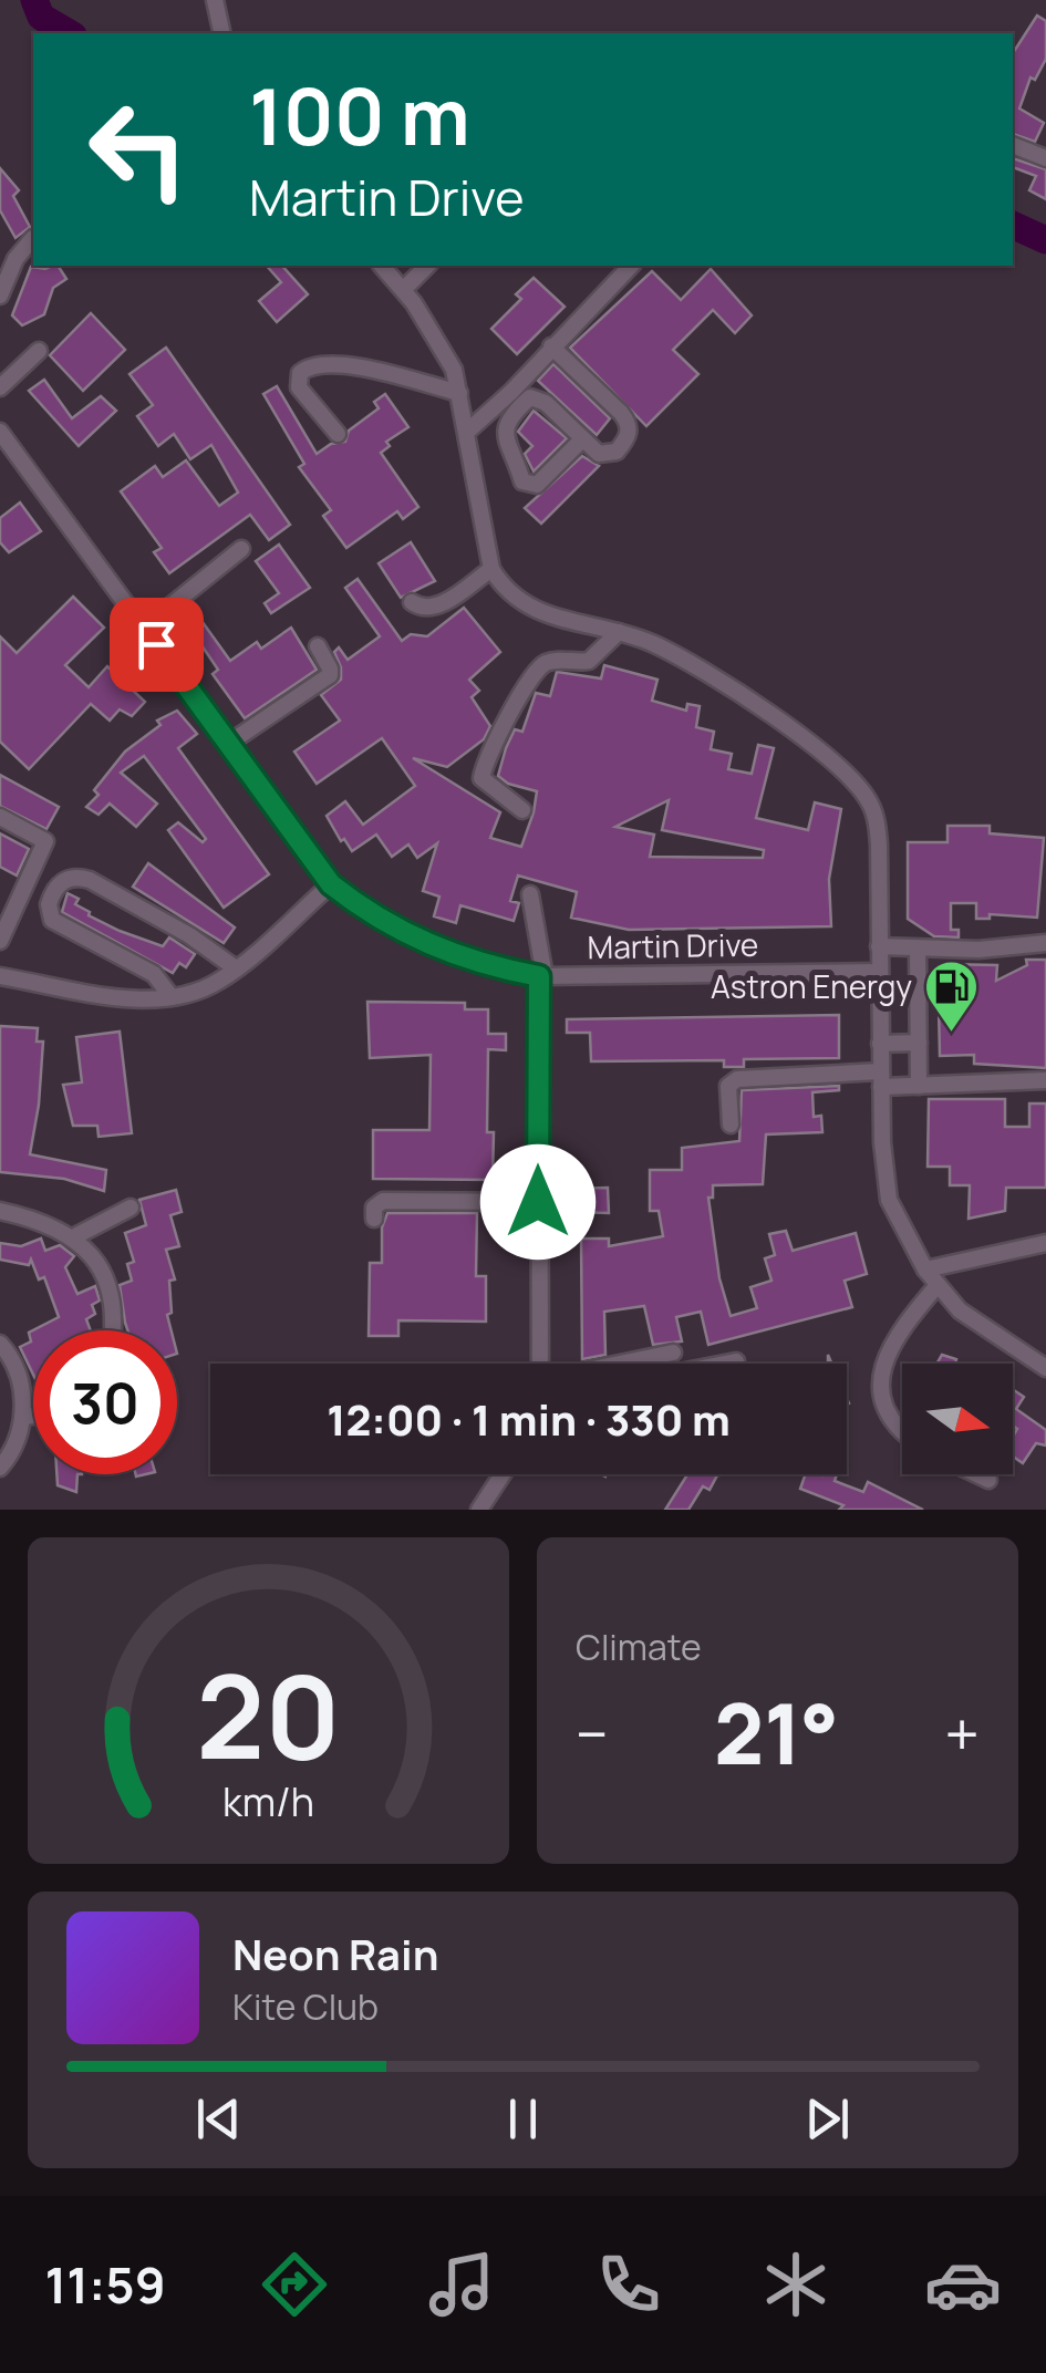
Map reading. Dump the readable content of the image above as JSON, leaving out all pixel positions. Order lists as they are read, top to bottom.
{
  "streets": {
    "street": ["Martin Drive"]
  },
  "places": {
    "fuel station": ["Astron Energy"]
  },
  "north": "right",
  "page": {
    "turn": ["100 m", "Martin Drive"],
    "limit": "30",
    "trip": "12:00 · 1 min · 330 m",
    "tile": "Climate",
    "heat": ["−", "21°", "+"],
    "song": ["Neon Rain", "Kite Club"],
    "tabs": "11:59",
    "gauge": ["20", "km/h"]
  }
}
